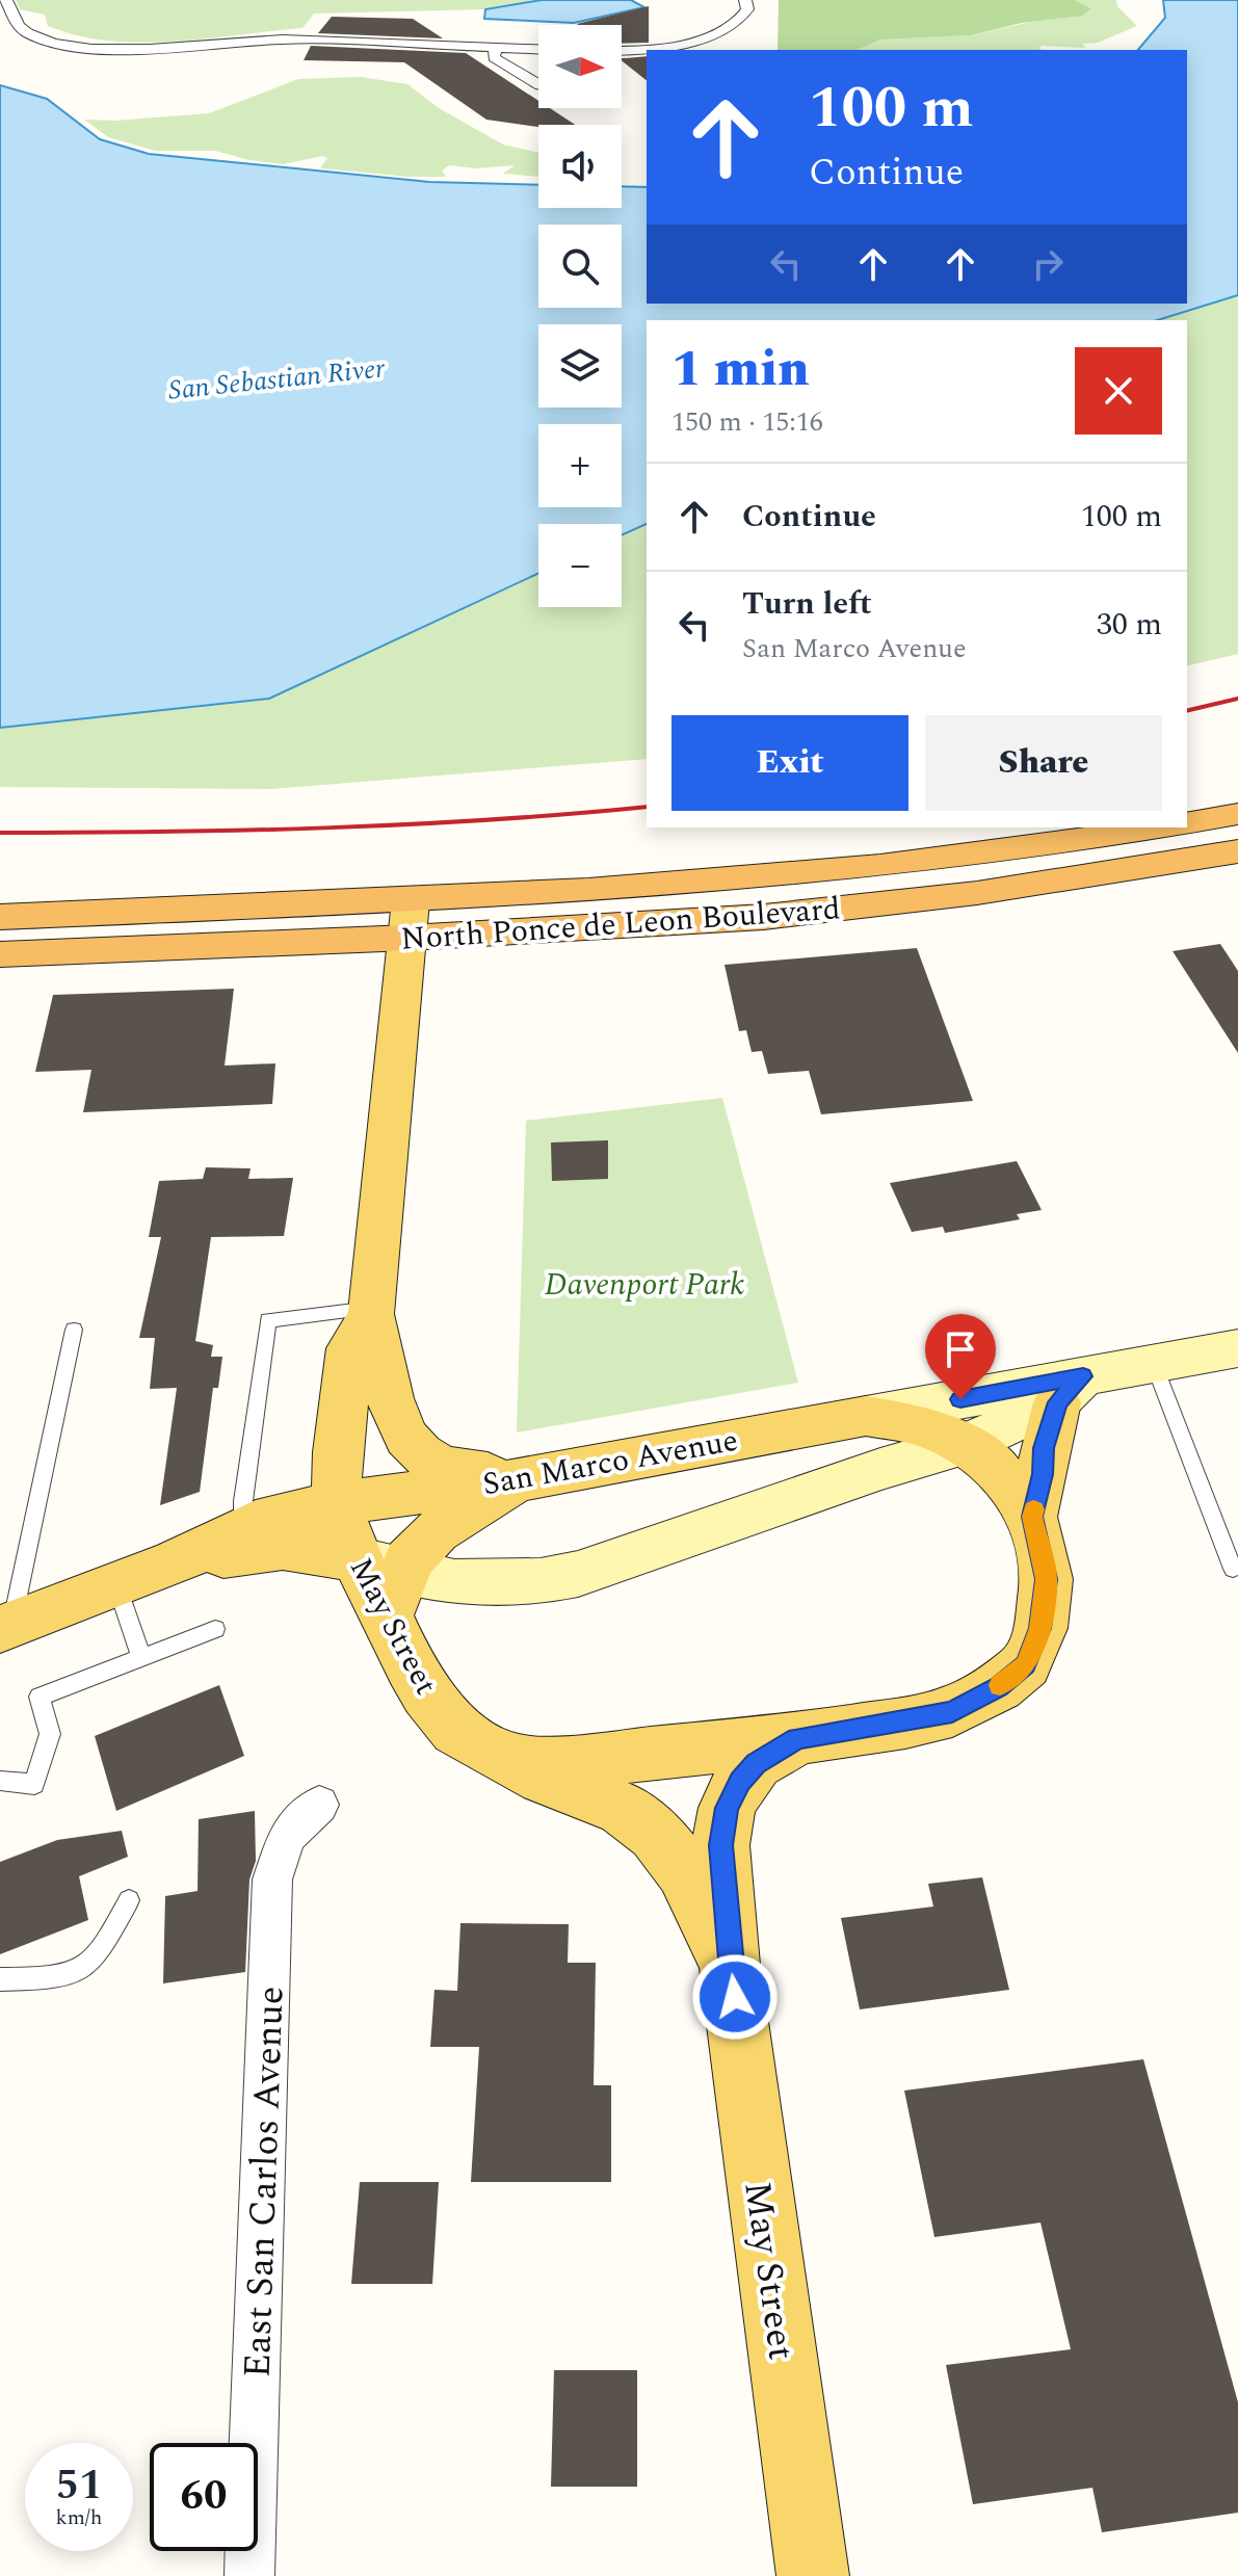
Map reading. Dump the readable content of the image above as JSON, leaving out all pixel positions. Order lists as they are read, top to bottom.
{
  "streets": {
    "highway": ["North Ponce de Leon Boulevard"],
    "main road": ["San Marco Avenue", "May Street"],
    "street": ["East San Carlos Avenue"]
  },
  "crossings": [
    ["San Marco Avenue", "May Street"]
  ],
  "water": ["San Sebastian River"],
  "parks": ["Davenport Park"],
  "north": "right",
  "page": {
    "map_buttons": ["+", "−"],
    "turn": ["100 m", "Continue"],
    "heading": ["1 min", "150 m · 15:16"],
    "list": [
      {
        "name": "Continue",
        "value": "100 m"
      },
      {
        "name": "Turn left",
        "note": "San Marco Avenue",
        "value": "30 m"
      }
    ],
    "buttons": ["Exit", "Share"],
    "speed": "51 km/h",
    "limit": "60"
  }
}
